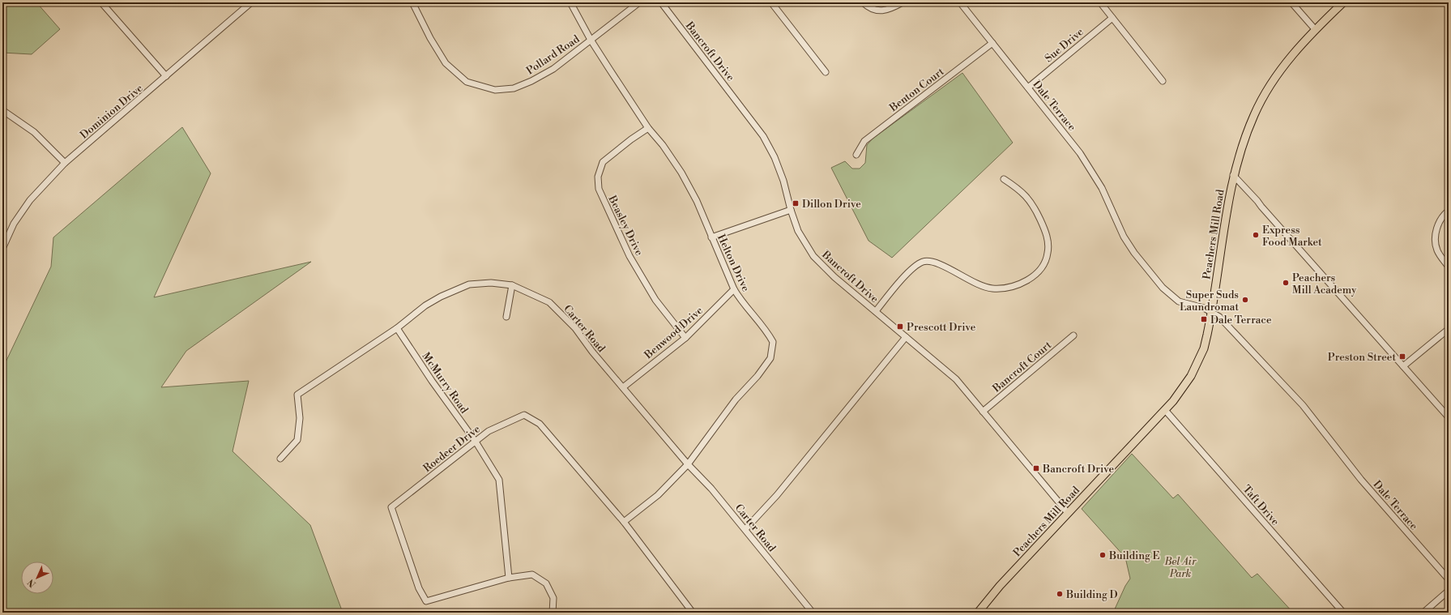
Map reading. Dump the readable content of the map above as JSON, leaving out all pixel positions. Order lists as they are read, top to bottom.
{
  "streets": {
    "main road": ["Peachers Mill Road"],
    "street": [
      "Sue Drive",
      "Bancroft Drive",
      "Pollard Road",
      "Benton Court",
      "Dale Terrace",
      "Dominion Drive",
      "Beasley Drive",
      "Helton Drive",
      "Carter Road",
      "Benwood Drive",
      "Bancroft Court",
      "McMurry Road",
      "Roedeer Drive",
      "Taft Drive"
    ]
  },
  "crossings": [
    ["Sue Drive", "Dale Terrace"],
    ["Bancroft Drive", "Peachers Mill Road"],
    ["Bancroft Drive", "Bancroft Court"],
    ["Pollard Road", "Helton Drive"],
    ["Benton Court", "Dale Terrace"],
    ["Dale Terrace", "Peachers Mill Road"],
    ["Beasley Drive", "Helton Drive"],
    ["Beasley Drive", "Benwood Drive"],
    ["Peachers Mill Road", "Taft Drive"],
    ["Helton Drive", "Carter Road"],
    ["Helton Drive", "Benwood Drive"],
    ["Helton Drive", "Roedeer Drive"],
    ["Carter Road", "Benwood Drive"],
    ["Carter Road", "McMurry Road"],
    ["McMurry Road", "Roedeer Drive"]
  ],
  "parks": ["Bel Air Park"],
  "places": {
    "transit": [
      "Dillon Drive",
      "Dale Terrace",
      "Prescott Drive",
      "Preston Street",
      "Bancroft Drive"
    ],
    "other": [
      "Express Food Market",
      "Peachers Mill Academy",
      "Super Suds Laundromat",
      "Building E",
      "Building D"
    ]
  },
  "north": "bottom left"
}
